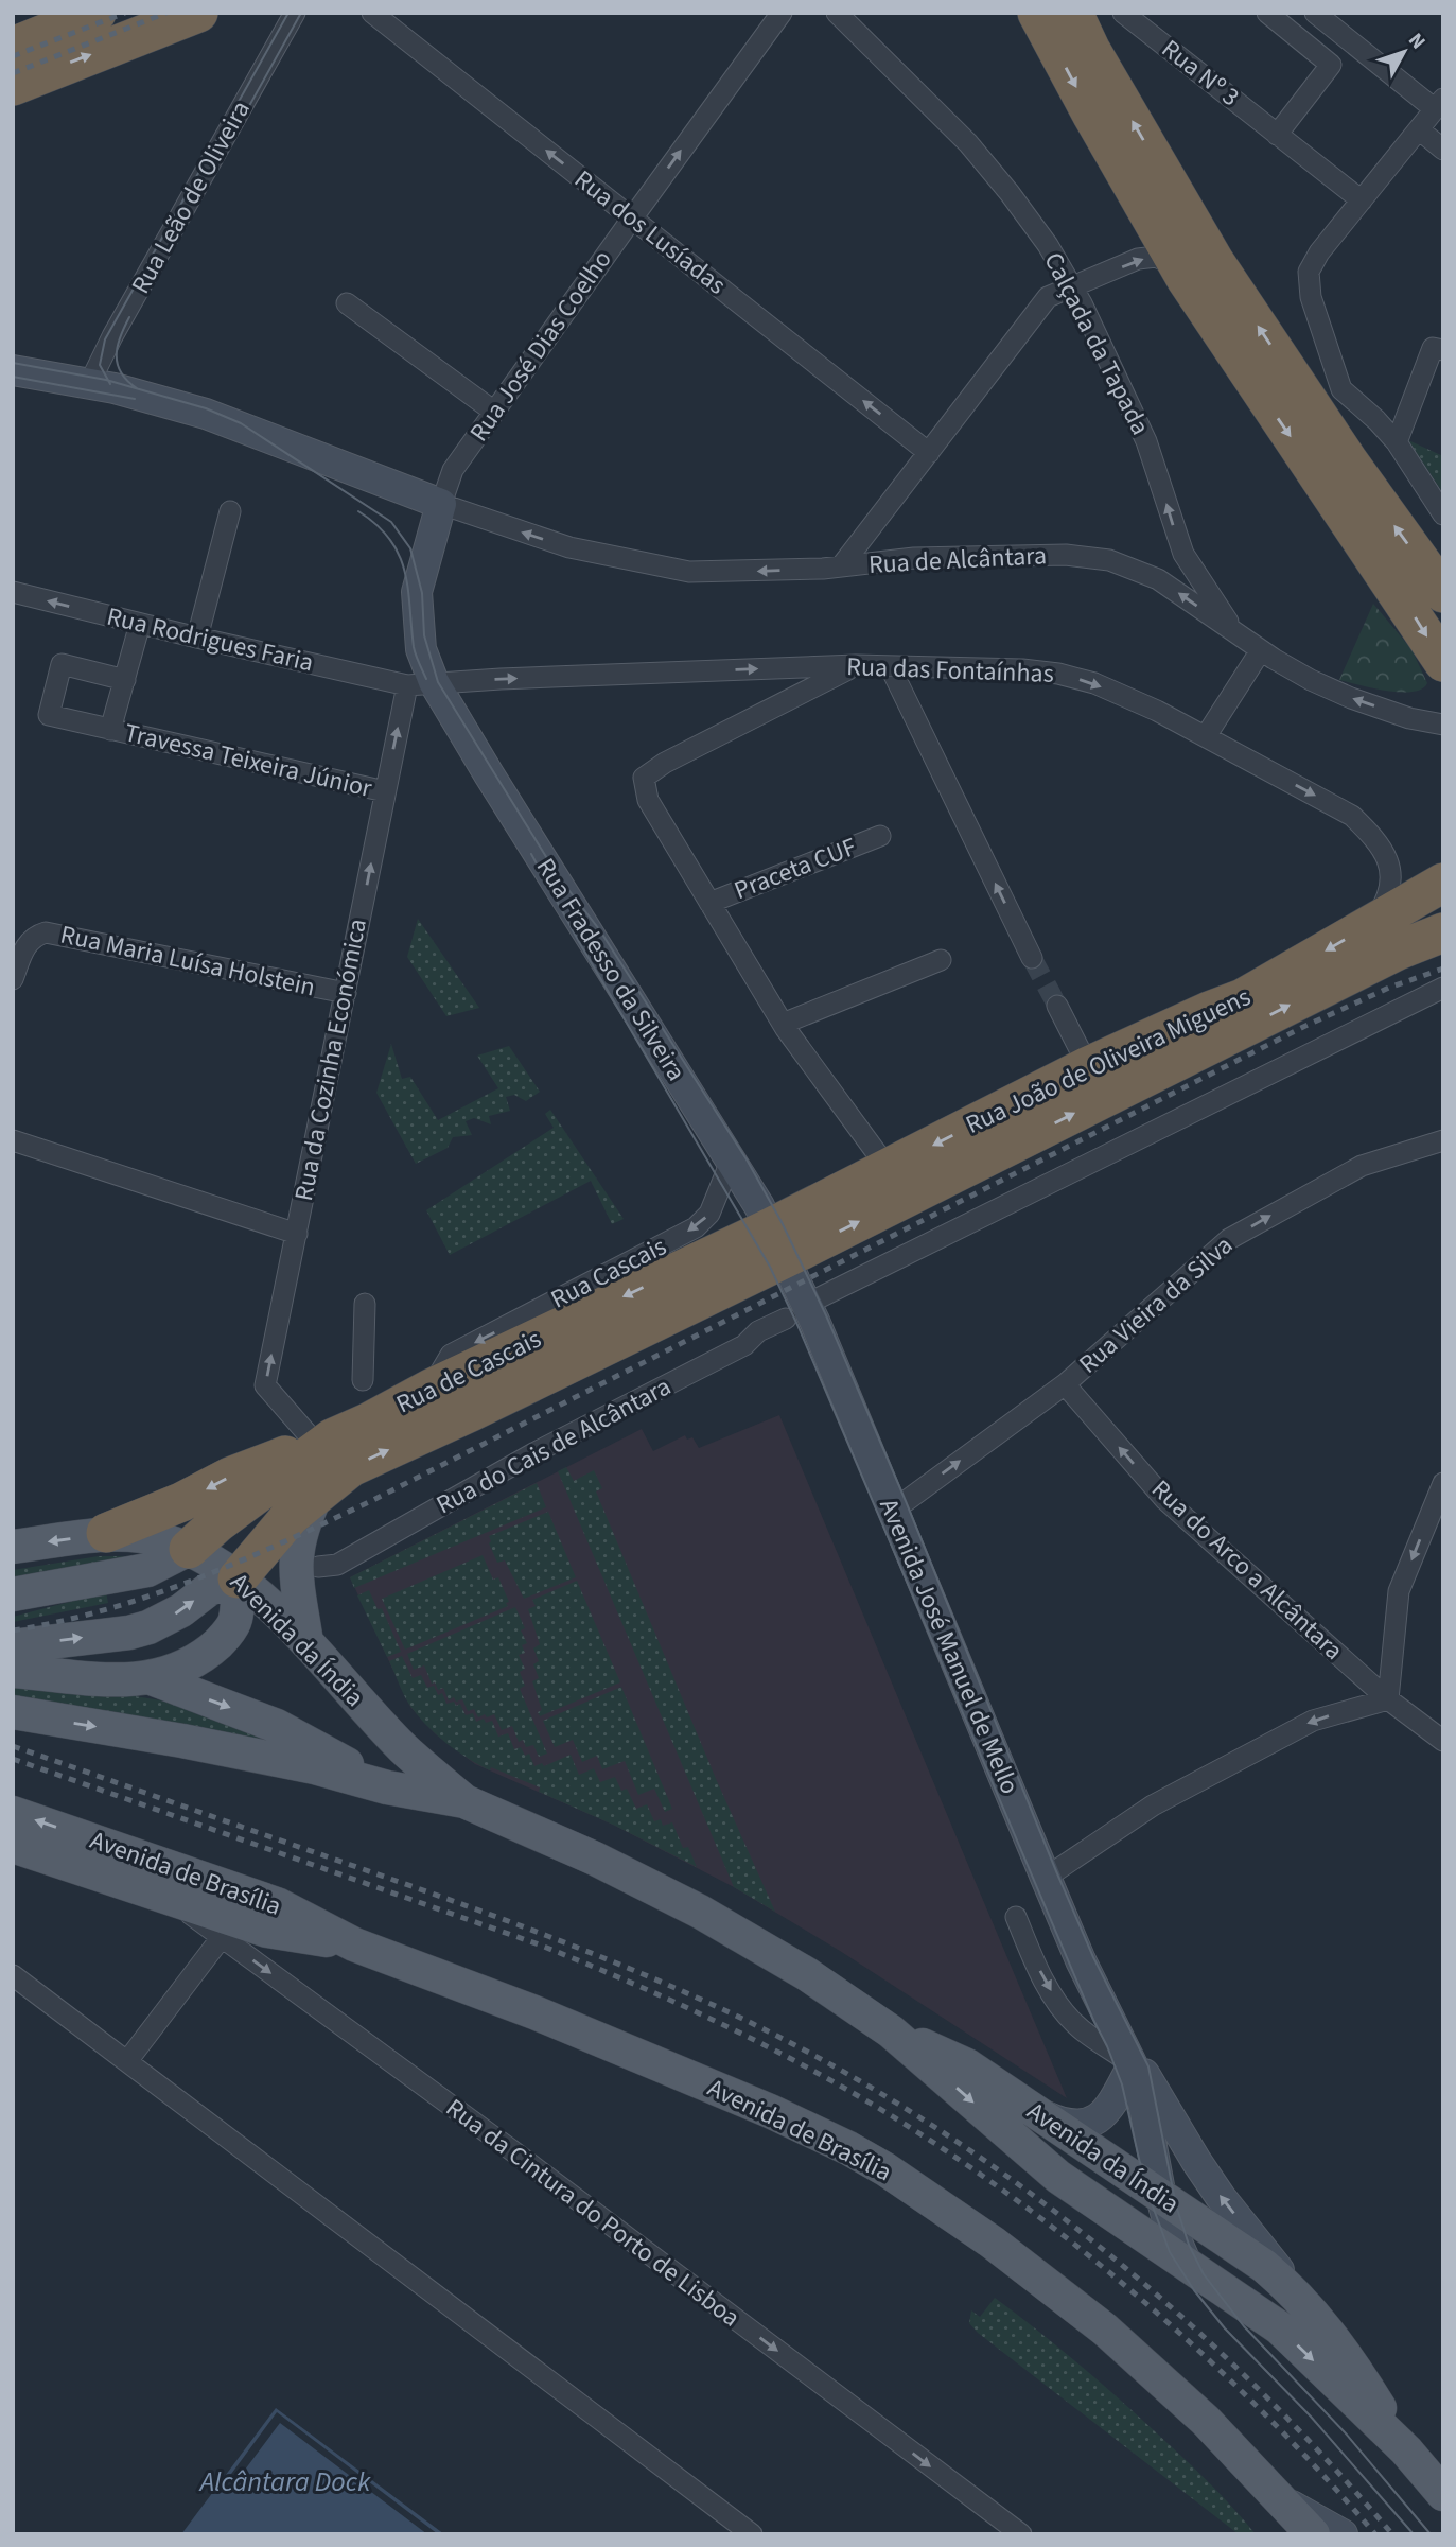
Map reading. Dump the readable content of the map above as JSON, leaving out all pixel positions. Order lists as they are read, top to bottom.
{
  "streets": {
    "highway": ["Rua João de Oliveira Miguens", "Rua de Cascais"],
    "main road": [
      "Rua Fradesso da Silveira",
      "Avenida da Índia",
      "Avenida José Manuel de Mello",
      "Avenida de Brasília"
    ],
    "street": [
      "Rua Nº 3",
      "Rua Leão de Oliveira",
      "Rua dos Lusíadas",
      "Calçada da Tapada",
      "Rua José Dias Coelho",
      "Rua de Alcântara",
      "Rua Rodrigues Faria",
      "Rua das Fontaínhas",
      "Travessa Teixeira Júnior",
      "Praceta CUF",
      "Rua Maria Luísa Holstein",
      "Rua da Cozinha Económica",
      "Rua Cascais",
      "Rua Vieira da Silva",
      "Rua do Cais de Alcântara",
      "Rua do Arco a Alcântara",
      "Rua da Cintura do Porto de Lisboa"
    ]
  },
  "crossings": [
    ["Rua dos Lusíadas", "Rua José Dias Coelho"],
    ["Calçada da Tapada", "Rua de Alcântara"],
    ["Rua José Dias Coelho", "Rua de Alcântara"],
    ["Rua José Dias Coelho", "Rua Fradesso da Silveira"],
    ["Rua de Alcântara", "Rua Fradesso da Silveira"],
    ["Rua Rodrigues Faria", "Rua das Fontaínhas"],
    ["Rua Rodrigues Faria", "Travessa Teixeira Júnior"],
    ["Rua Rodrigues Faria", "Rua Fradesso da Silveira"],
    ["Rua Rodrigues Faria", "Rua da Cozinha Económica"],
    ["Rua das Fontaínhas", "Rua Fradesso da Silveira"],
    ["Rua das Fontaínhas", "Rua da Cozinha Económica"],
    ["Rua das Fontaínhas", "Rua João de Oliveira Miguens"],
    ["Travessa Teixeira Júnior", "Rua da Cozinha Económica"],
    ["Rua Maria Luísa Holstein", "Rua da Cozinha Económica"],
    ["Rua Fradesso da Silveira", "Rua da Cozinha Económica"],
    ["Rua Fradesso da Silveira", "Rua João de Oliveira Miguens"],
    ["Rua Fradesso da Silveira", "Rua Cascais"],
    ["Rua Fradesso da Silveira", "Rua de Cascais"],
    ["Rua Fradesso da Silveira", "Avenida José Manuel de Mello"],
    ["Rua da Cozinha Económica", "Rua de Cascais"],
    ["Rua João de Oliveira Miguens", "Rua de Cascais"],
    ["Rua João de Oliveira Miguens", "Avenida José Manuel de Mello"],
    ["Rua Cascais", "Rua de Cascais"],
    ["Rua Vieira da Silva", "Rua do Arco a Alcântara"],
    ["Rua Vieira da Silva", "Avenida José Manuel de Mello"],
    ["Rua de Cascais", "Avenida da Índia"],
    ["Rua de Cascais", "Avenida José Manuel de Mello"],
    ["Rua do Cais de Alcântara", "Avenida José Manuel de Mello"],
    ["Avenida da Índia", "Avenida José Manuel de Mello"],
    ["Avenida de Brasília", "Rua da Cintura do Porto de Lisboa"]
  ],
  "one_way": [
    "Rua dos Lusíadas",
    "Calçada da Tapada",
    "Rua José Dias Coelho",
    "Rua de Alcântara",
    "Rua das Fontaínhas",
    "Rua da Cozinha Económica",
    "Rua Cascais",
    "Rua Vieira da Silva",
    "Rua do Arco a Alcântara"
  ],
  "water": ["Alcântara Dock"],
  "north": "top right"
}
